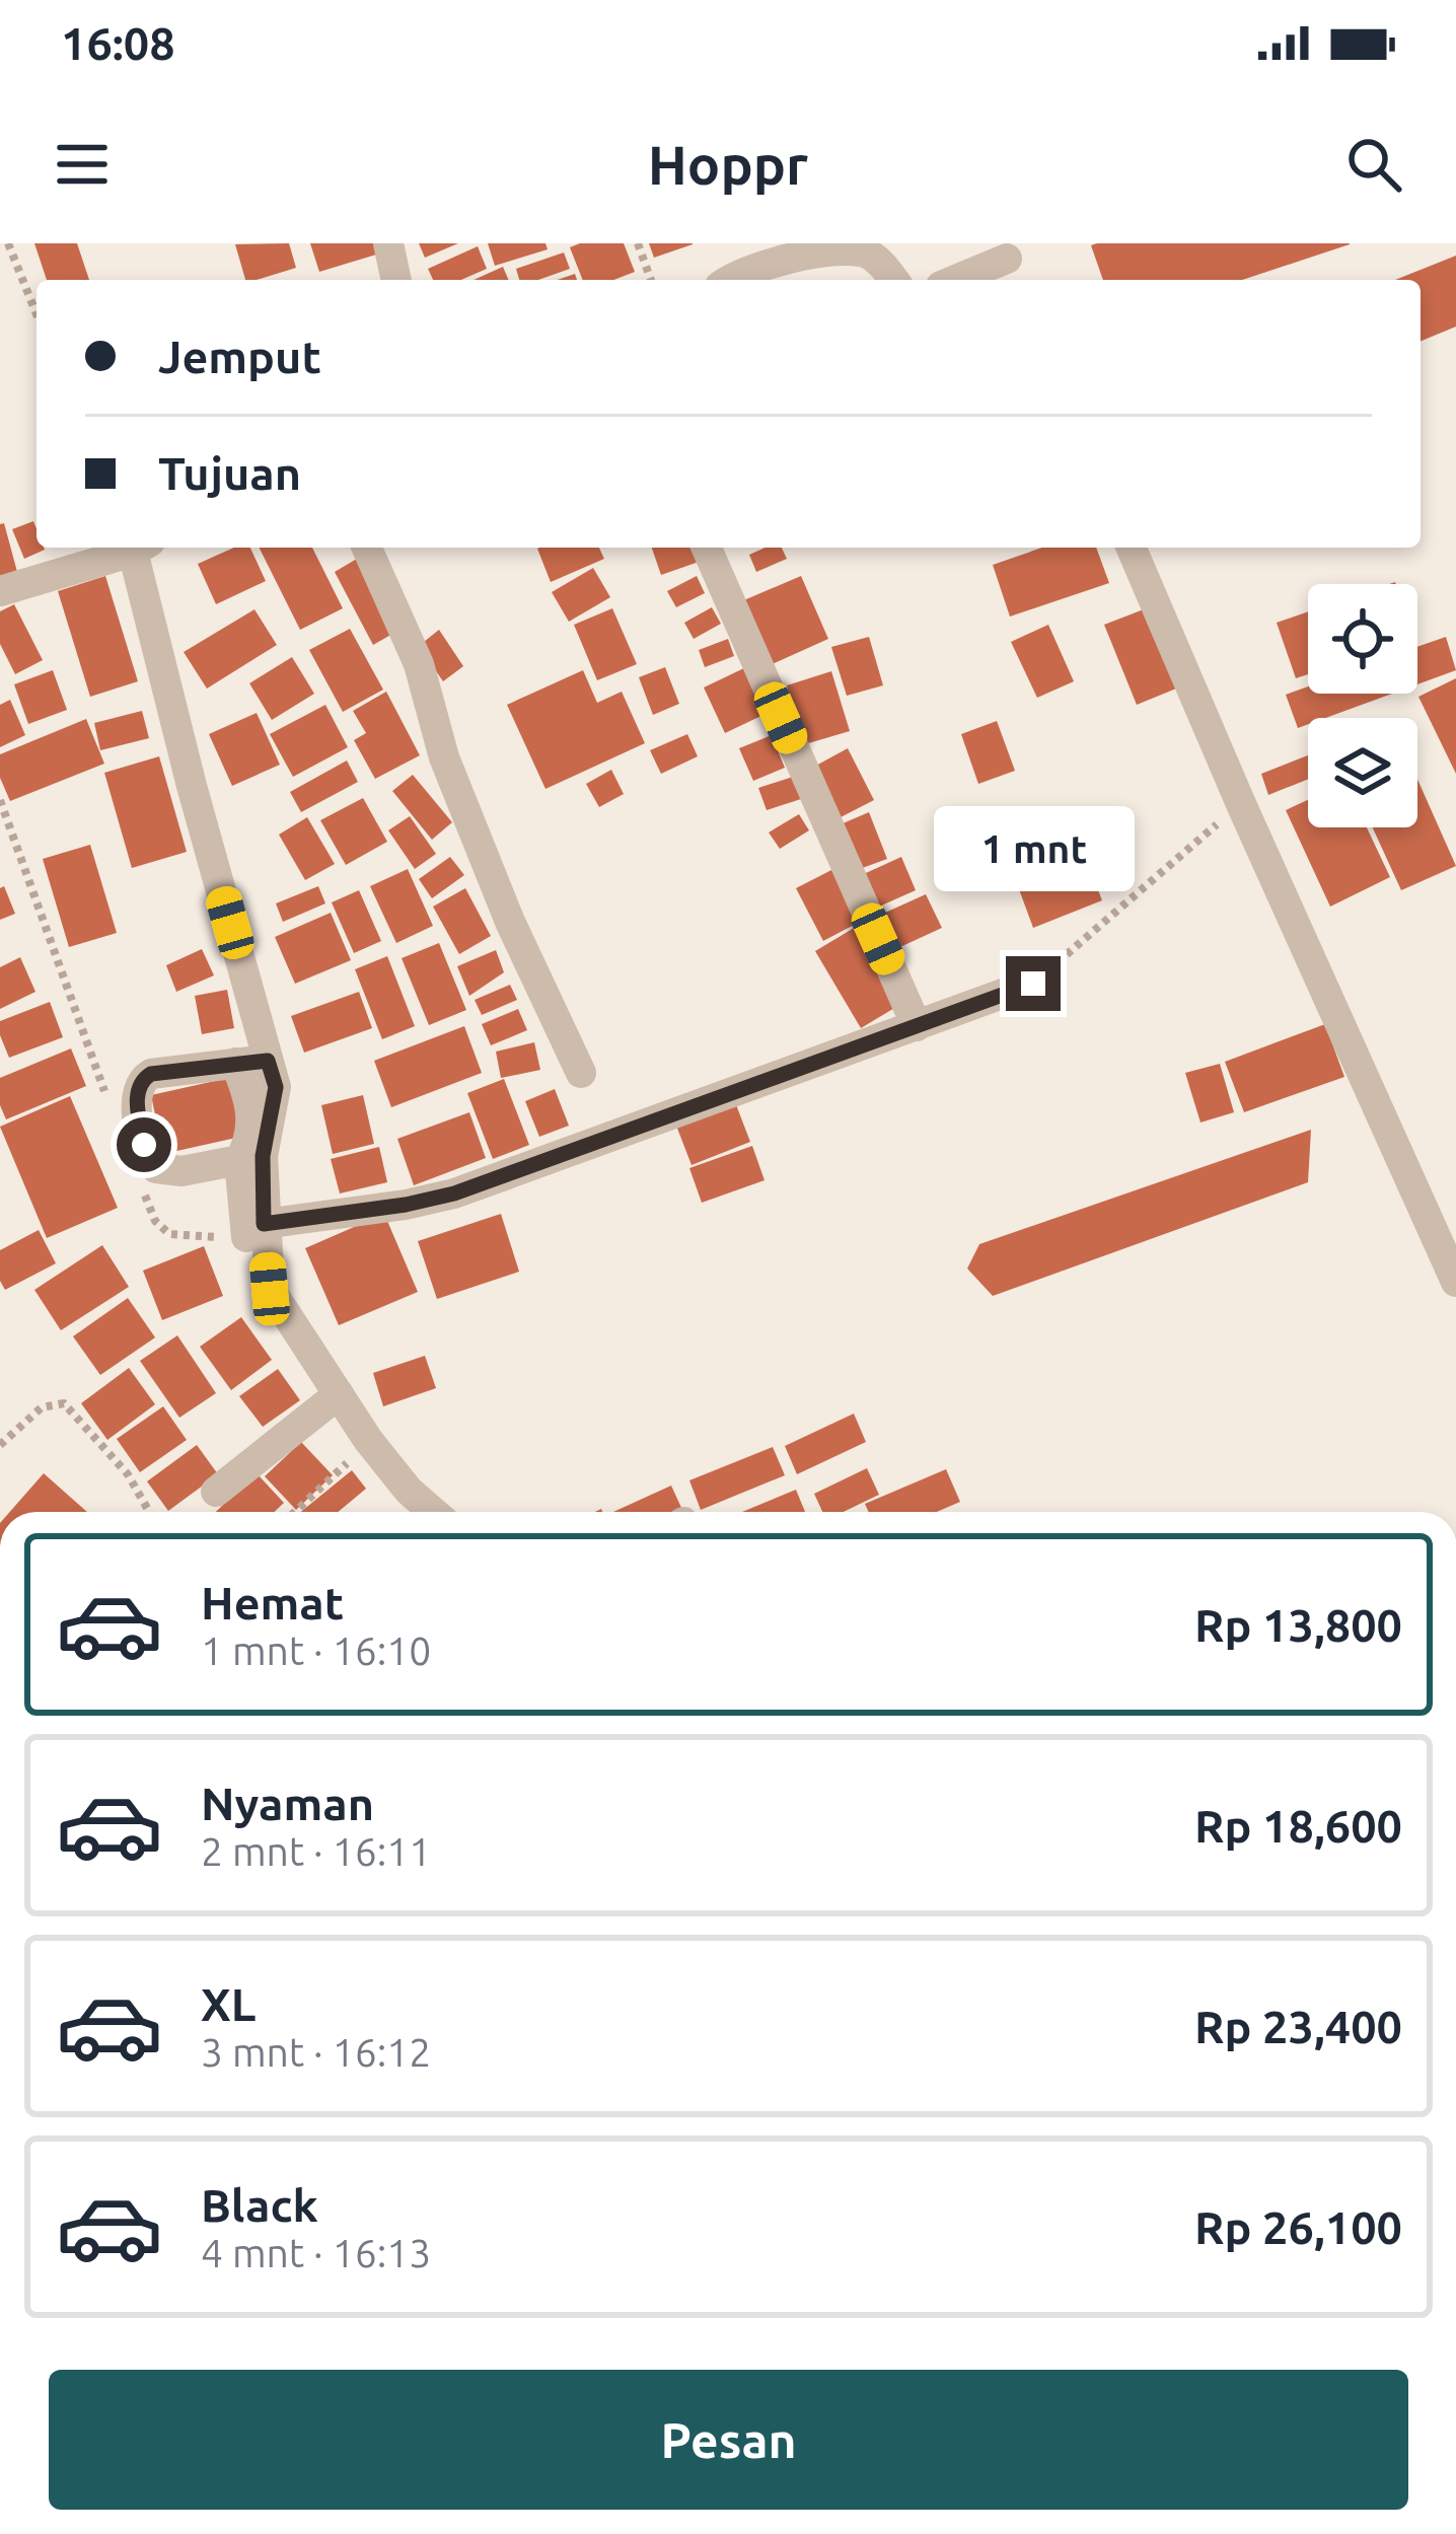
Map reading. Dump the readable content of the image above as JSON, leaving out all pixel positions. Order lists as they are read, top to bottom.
{
  "page": {
    "status": "16:08",
    "header": "Hoppr",
    "banner": ["Jemput", "Tujuan"],
    "bubble": "1 mnt",
    "list": [
      {
        "name": "Hemat",
        "note": "1 mnt · 16:10",
        "value": "Rp 13,800"
      },
      {
        "name": "Nyaman",
        "note": "2 mnt · 16:11",
        "value": "Rp 18,600"
      },
      {
        "name": "XL",
        "note": "3 mnt · 16:12",
        "value": "Rp 23,400"
      },
      {
        "name": "Black",
        "note": "4 mnt · 16:13",
        "value": "Rp 26,100"
      }
    ],
    "buttons": "Pesan"
  }
}
